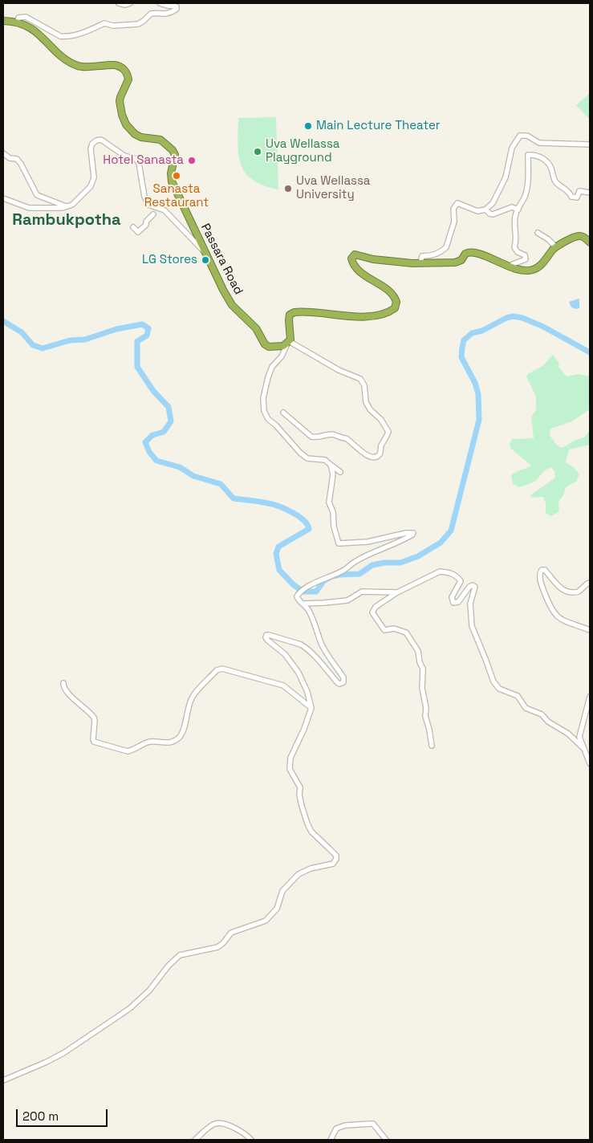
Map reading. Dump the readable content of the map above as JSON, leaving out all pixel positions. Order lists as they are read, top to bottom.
{
  "streets": {
    "highway": ["Passara Road"]
  },
  "districts": ["Rambukpotha"],
  "places": [
    "Main Lecture Theater",
    "Uva Wellassa Playground",
    "Hotel Sanasta",
    "Sanasta Restaurant",
    "Uva Wellassa University",
    "LG Stores"
  ],
  "scale_bar": "200 m"
}
